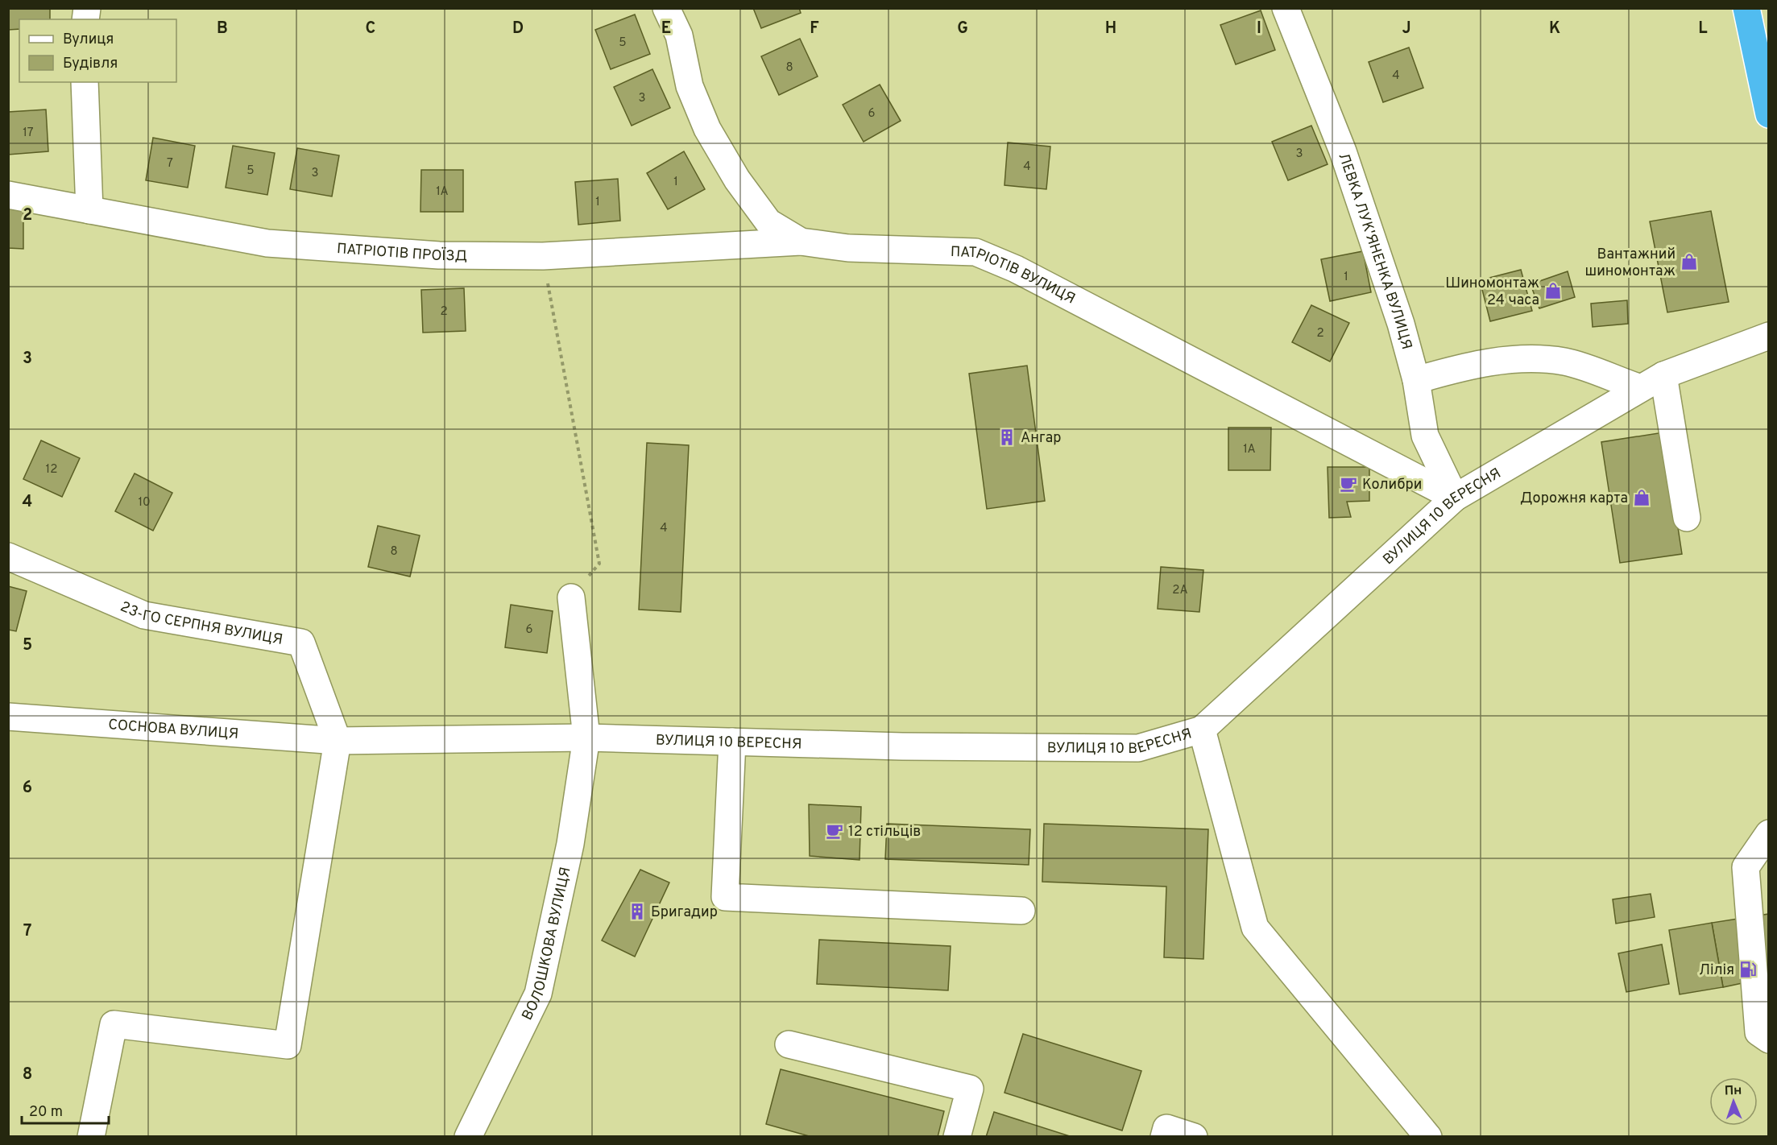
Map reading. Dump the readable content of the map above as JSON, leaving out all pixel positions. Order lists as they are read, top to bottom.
{
  "streets": {
    "street": [
      "ПАТРІОТІВ ПРОЇЗД",
      "ЛЕВКА ЛУК'ЯНЕНКА ВУЛИЦЯ",
      "ПАТРІОТІВ ВУЛИЦЯ",
      "ВУЛИЦЯ 10 ВЕРЕСНЯ",
      "23-ГО СЕРПНЯ ВУЛИЦЯ",
      "СОСНОВА ВУЛИЦЯ",
      "ВОЛОШКОВА ВУЛИЦЯ"
    ]
  },
  "crossings": [
    ["ПАТРІОТІВ ПРОЇЗД", "ПАТРІОТІВ ВУЛИЦЯ"],
    ["ЛЕВКА ЛУК'ЯНЕНКА ВУЛИЦЯ", "ПАТРІОТІВ ВУЛИЦЯ"],
    ["ЛЕВКА ЛУК'ЯНЕНКА ВУЛИЦЯ", "ВУЛИЦЯ 10 ВЕРЕСНЯ"],
    ["ПАТРІОТІВ ВУЛИЦЯ", "ВУЛИЦЯ 10 ВЕРЕСНЯ"],
    ["ВУЛИЦЯ 10 ВЕРЕСНЯ", "23-ГО СЕРПНЯ ВУЛИЦЯ"],
    ["ВУЛИЦЯ 10 ВЕРЕСНЯ", "СОСНОВА ВУЛИЦЯ"],
    ["ВУЛИЦЯ 10 ВЕРЕСНЯ", "ВОЛОШКОВА ВУЛИЦЯ"],
    ["23-ГО СЕРПНЯ ВУЛИЦЯ", "СОСНОВА ВУЛИЦЯ"]
  ],
  "places": {
    "shop": ["Вантажний шиномонтаж", "Шиномонтаж 24 часа", "Дорожня карта"],
    "building": ["Ангар", "Бригадир"],
    "cafe": ["Колибри", "12 стільців"],
    "fuel station": ["Лілія"]
  },
  "house_numbers": [
    "5",
    "8",
    "4",
    "3",
    "6",
    "17",
    "3",
    "7",
    "4",
    "5",
    "3",
    "1",
    "1А",
    "1",
    "1",
    "2",
    "2",
    "1А",
    "12",
    "10",
    "4",
    "8",
    "2А",
    "6"
  ],
  "legend": ["Вулиця", "Будівля"],
  "scale_bar": "20 m",
  "north": "top",
  "grid": {
    "columns": [
      "B",
      "C",
      "D",
      "E",
      "F",
      "G",
      "H",
      "I",
      "J",
      "K",
      "L"
    ],
    "rows": [
      "2",
      "3",
      "4",
      "5",
      "6",
      "7",
      "8"
    ]
  }
}
